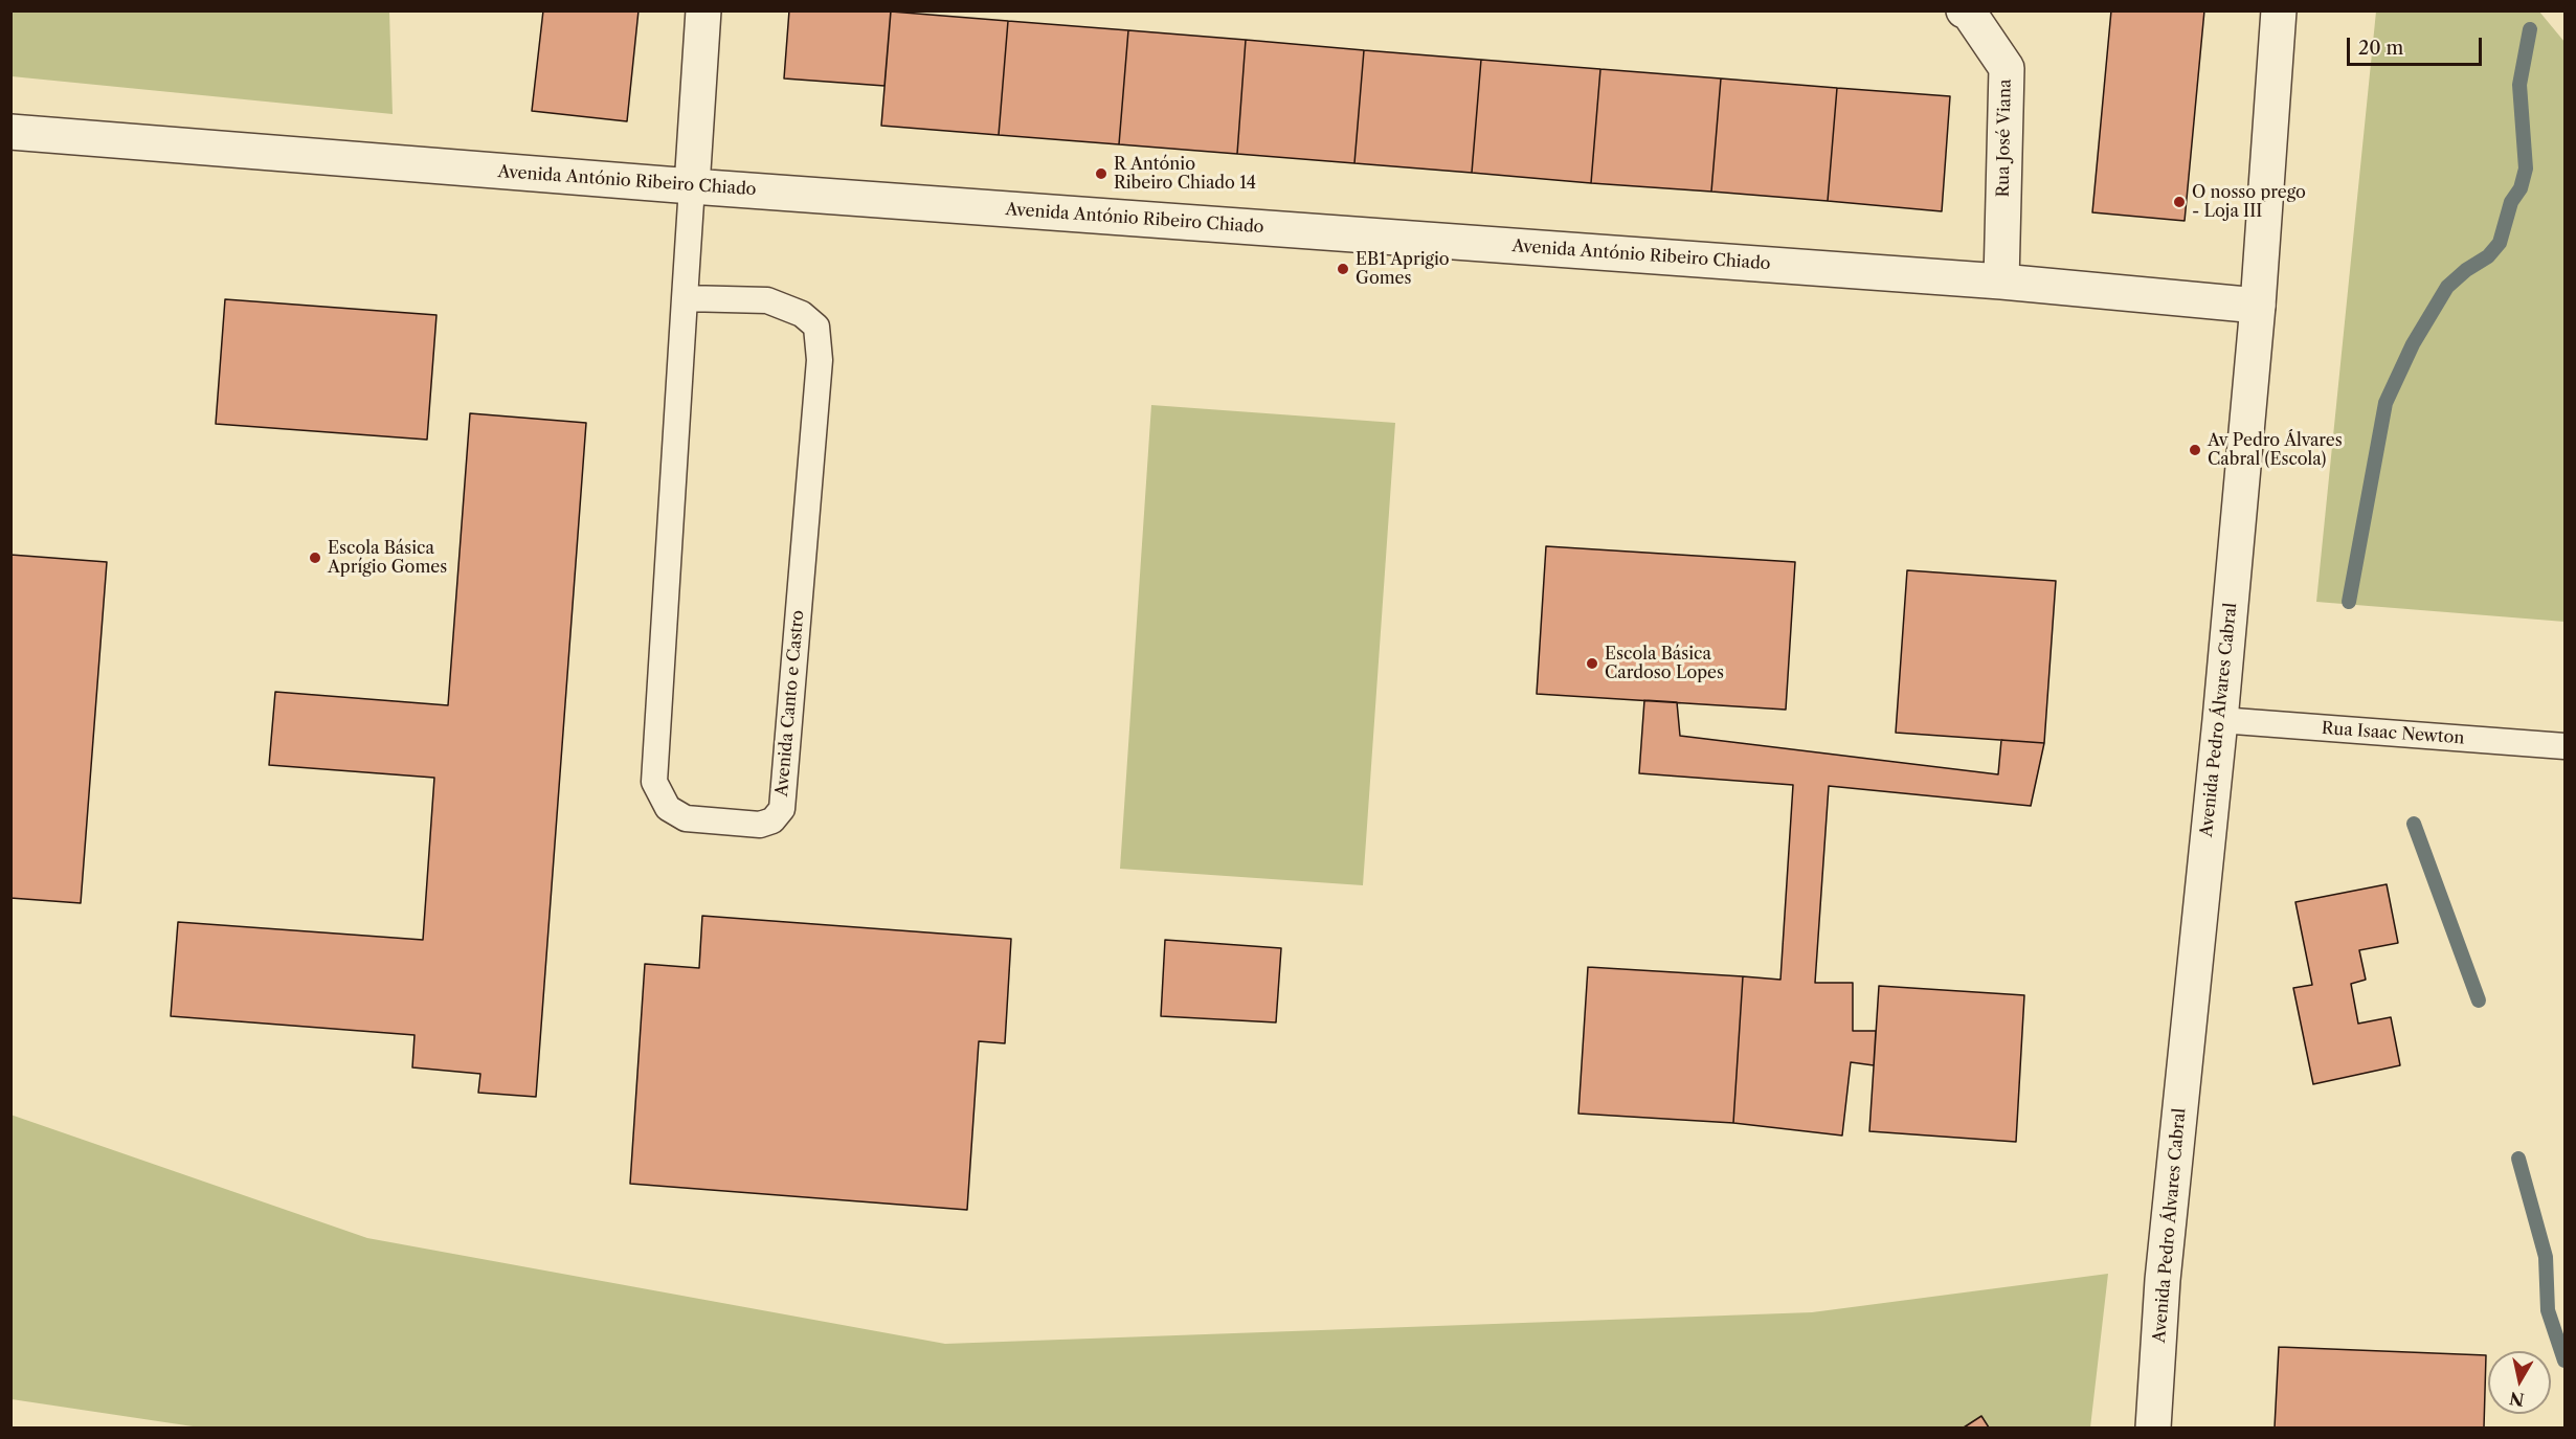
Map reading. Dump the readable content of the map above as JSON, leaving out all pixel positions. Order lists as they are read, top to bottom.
{
  "streets": {
    "street": [
      "Rua José Viana",
      "Avenida António Ribeiro Chiado",
      "Avenida Canto e Castro",
      "Avenida Pedro Álvares Cabral"
    ],
    "lane": ["Rua Isaac Newton"]
  },
  "crossings": [
    ["Rua José Viana", "Avenida António Ribeiro Chiado"],
    ["Avenida António Ribeiro Chiado", "Avenida Canto e Castro"],
    ["Avenida António Ribeiro Chiado", "Avenida Pedro Álvares Cabral"],
    ["Avenida Pedro Álvares Cabral", "Rua Isaac Newton"]
  ],
  "places": [
    "R António Ribeiro Chiado 14",
    "O nosso prego - Loja III",
    "EB1 Aprigio Gomes",
    "Av Pedro Álvares Cabral (Escola)",
    "Escola Básica Aprígio Gomes",
    "Escola Básica Cardoso Lopes"
  ],
  "scale_bar": "20 m",
  "north": "bottom"
}
